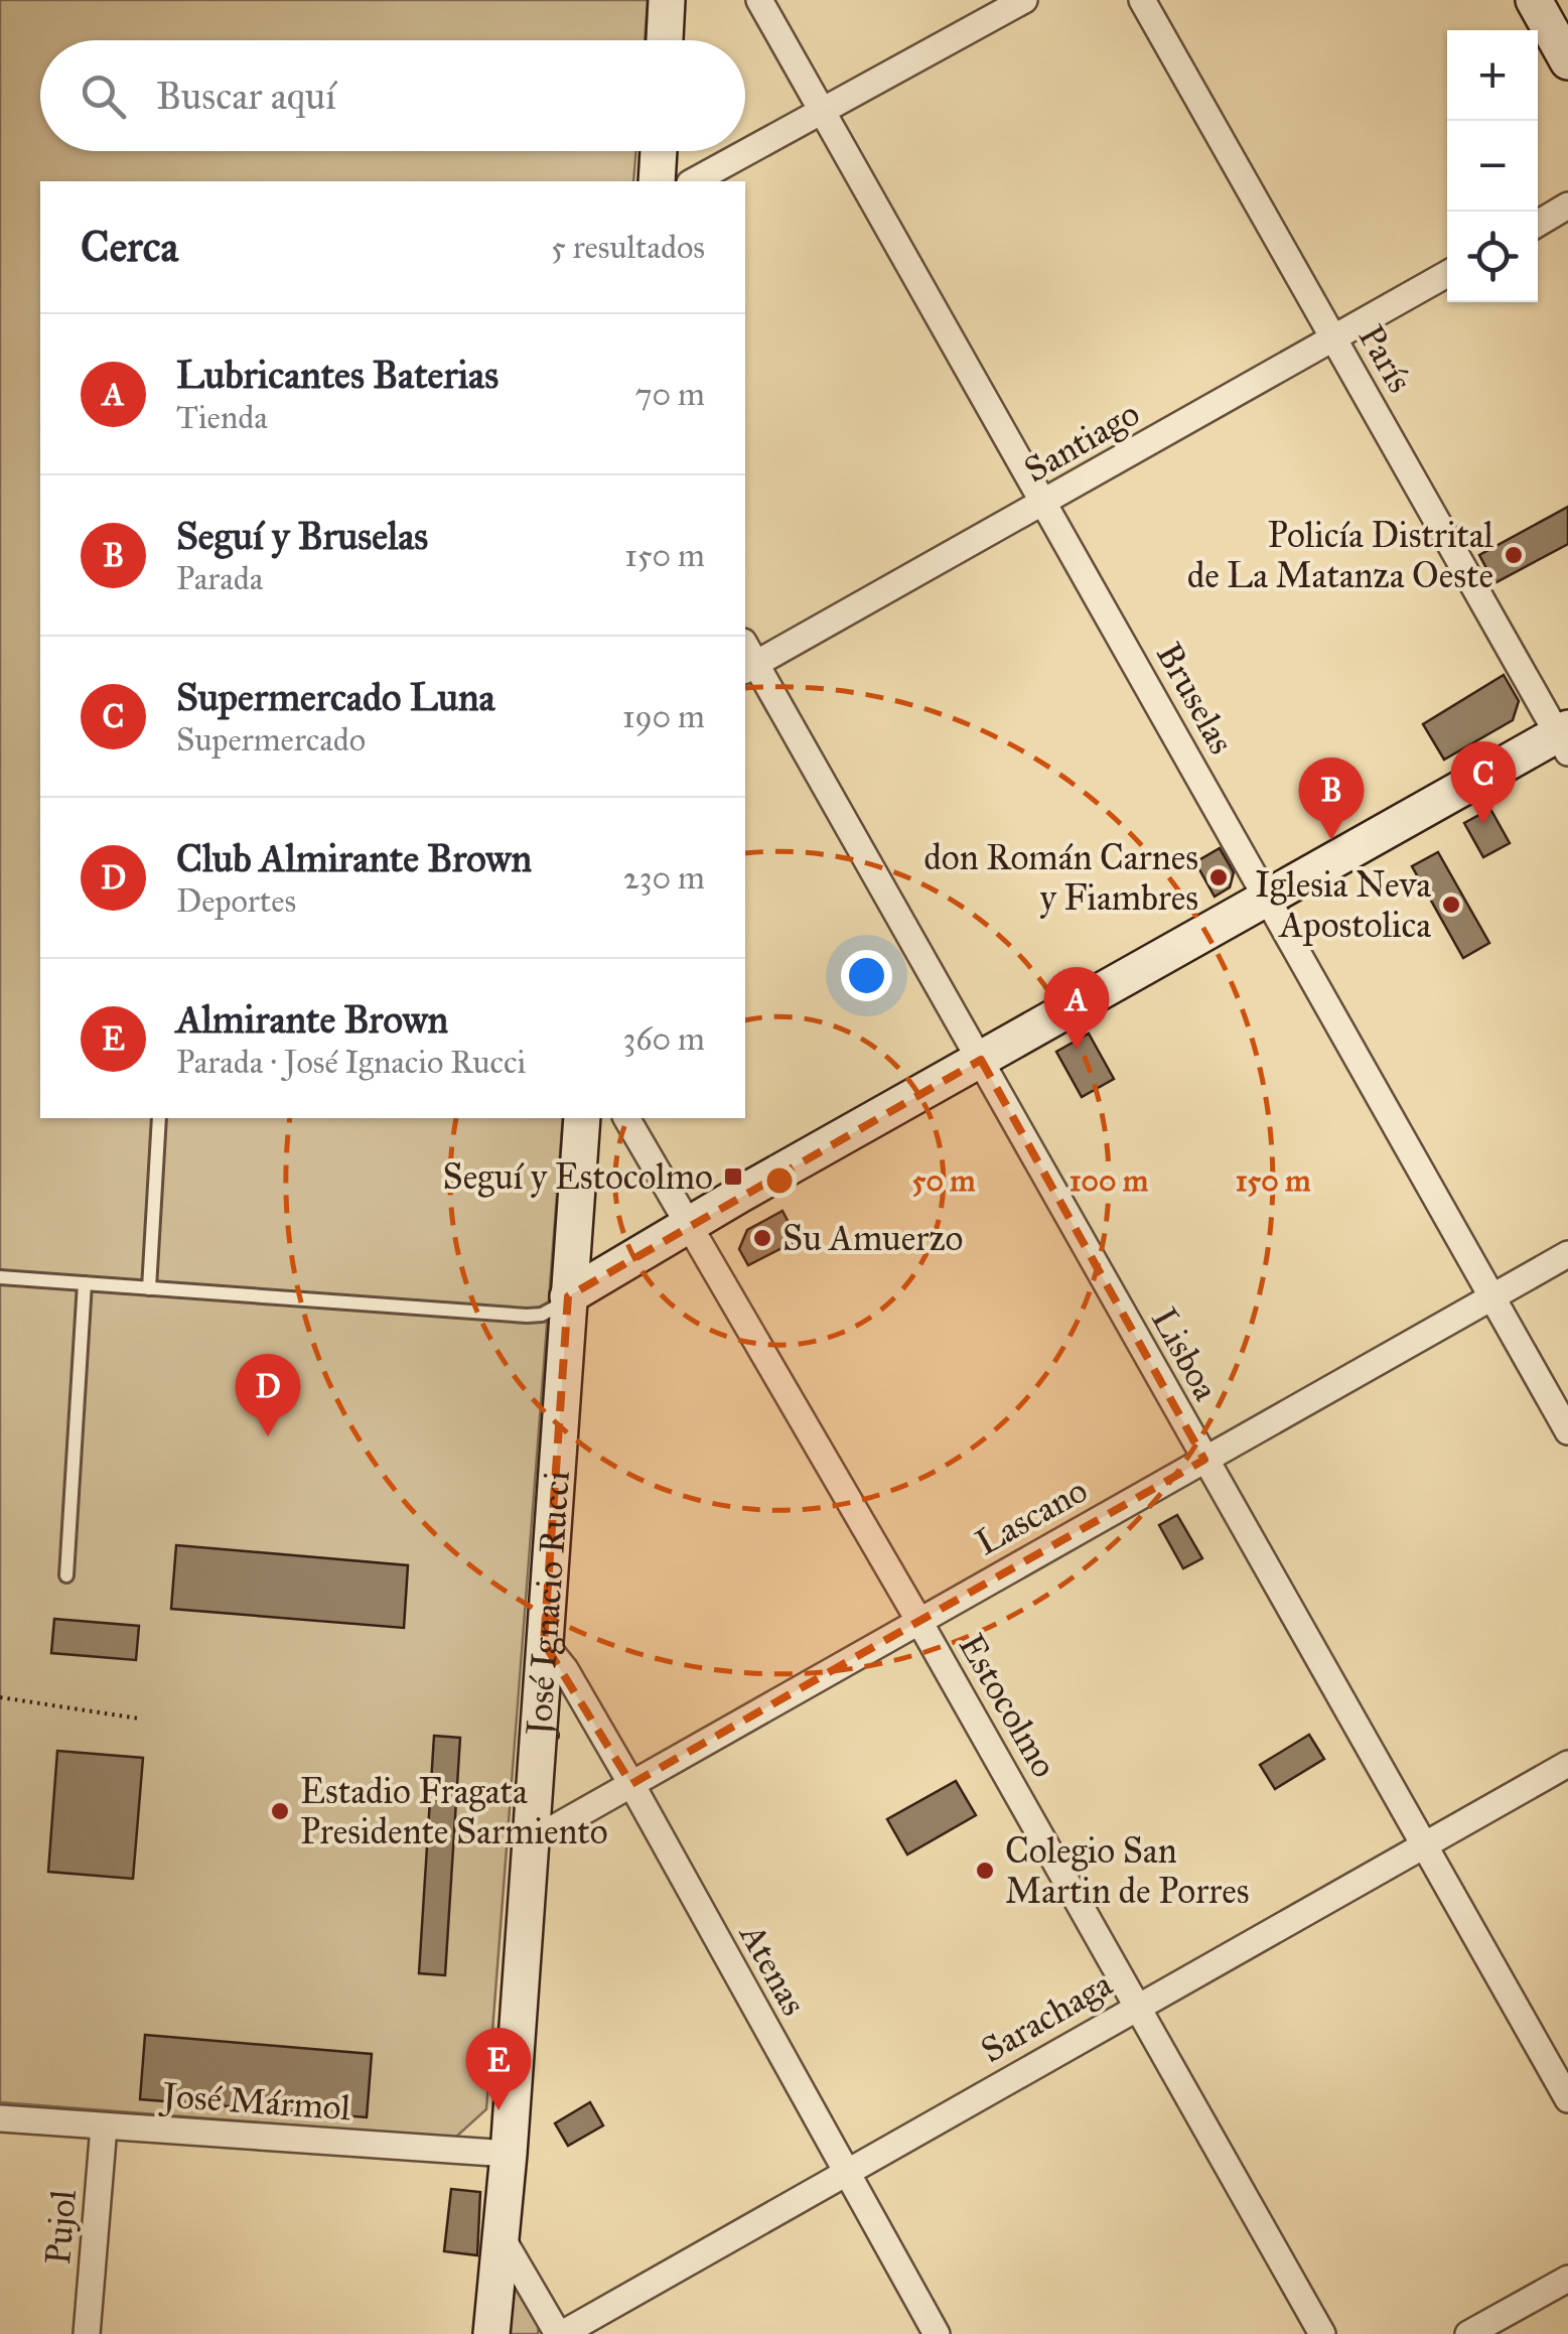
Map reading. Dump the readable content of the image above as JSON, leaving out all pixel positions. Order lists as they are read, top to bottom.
{
  "streets": {
    "street": [
      "París",
      "Santiago",
      "Bruselas",
      "Lisboa",
      "Lascano",
      "José Ignacio Rucci",
      "Estocolmo",
      "Atenas",
      "Sarachaga",
      "José Mármol",
      "Pujol"
    ]
  },
  "crossings": [
    ["París", "Santiago"],
    ["Santiago", "Bruselas"],
    ["Santiago", "Lisboa"],
    ["Bruselas", "Lascano"],
    ["Lisboa", "Lascano"],
    ["Lisboa", "Sarachaga"],
    ["Lascano", "José Ignacio Rucci"],
    ["Lascano", "Estocolmo"],
    ["Lascano", "Atenas"],
    ["José Ignacio Rucci", "Atenas"],
    ["José Ignacio Rucci", "José Mármol"],
    ["Estocolmo", "Sarachaga"],
    ["Atenas", "Sarachaga"],
    ["José Mármol", "Pujol"]
  ],
  "places": {
    "other": [
      "Policía Distrital de La Matanza Oeste",
      "don Román Carnes y Fiambres",
      "Iglesia Neva Apostolica",
      "Su Amuerzo",
      "Estadio Fragata Presidente Sarmiento",
      "Colegio San Martin de Porres"
    ],
    "transit": ["Seguí y Estocolmo"]
  },
  "page": {
    "map_buttons": ["+", "−"],
    "search": "Buscar aquí",
    "heading": ["Cerca", "5 resultados"],
    "list": [
      {
        "mark": "A",
        "name": "Lubricantes Baterias",
        "note": "Tienda",
        "value": "70 m"
      },
      {
        "mark": "B",
        "name": "Seguí y Bruselas",
        "note": "Parada",
        "value": "150 m"
      },
      {
        "mark": "C",
        "name": "Supermercado Luna",
        "note": "Supermercado",
        "value": "190 m"
      },
      {
        "mark": "D",
        "name": "Club Almirante Brown",
        "note": "Deportes",
        "value": "230 m"
      },
      {
        "mark": "E",
        "name": "Almirante Brown",
        "note": "Parada · José Ignacio Rucci",
        "value": "360 m"
      }
    ],
    "pins": [
      "C",
      "B",
      "A",
      "D",
      "E"
    ]
  },
  "rings": ["50 m", "100 m", "150 m"]
}
